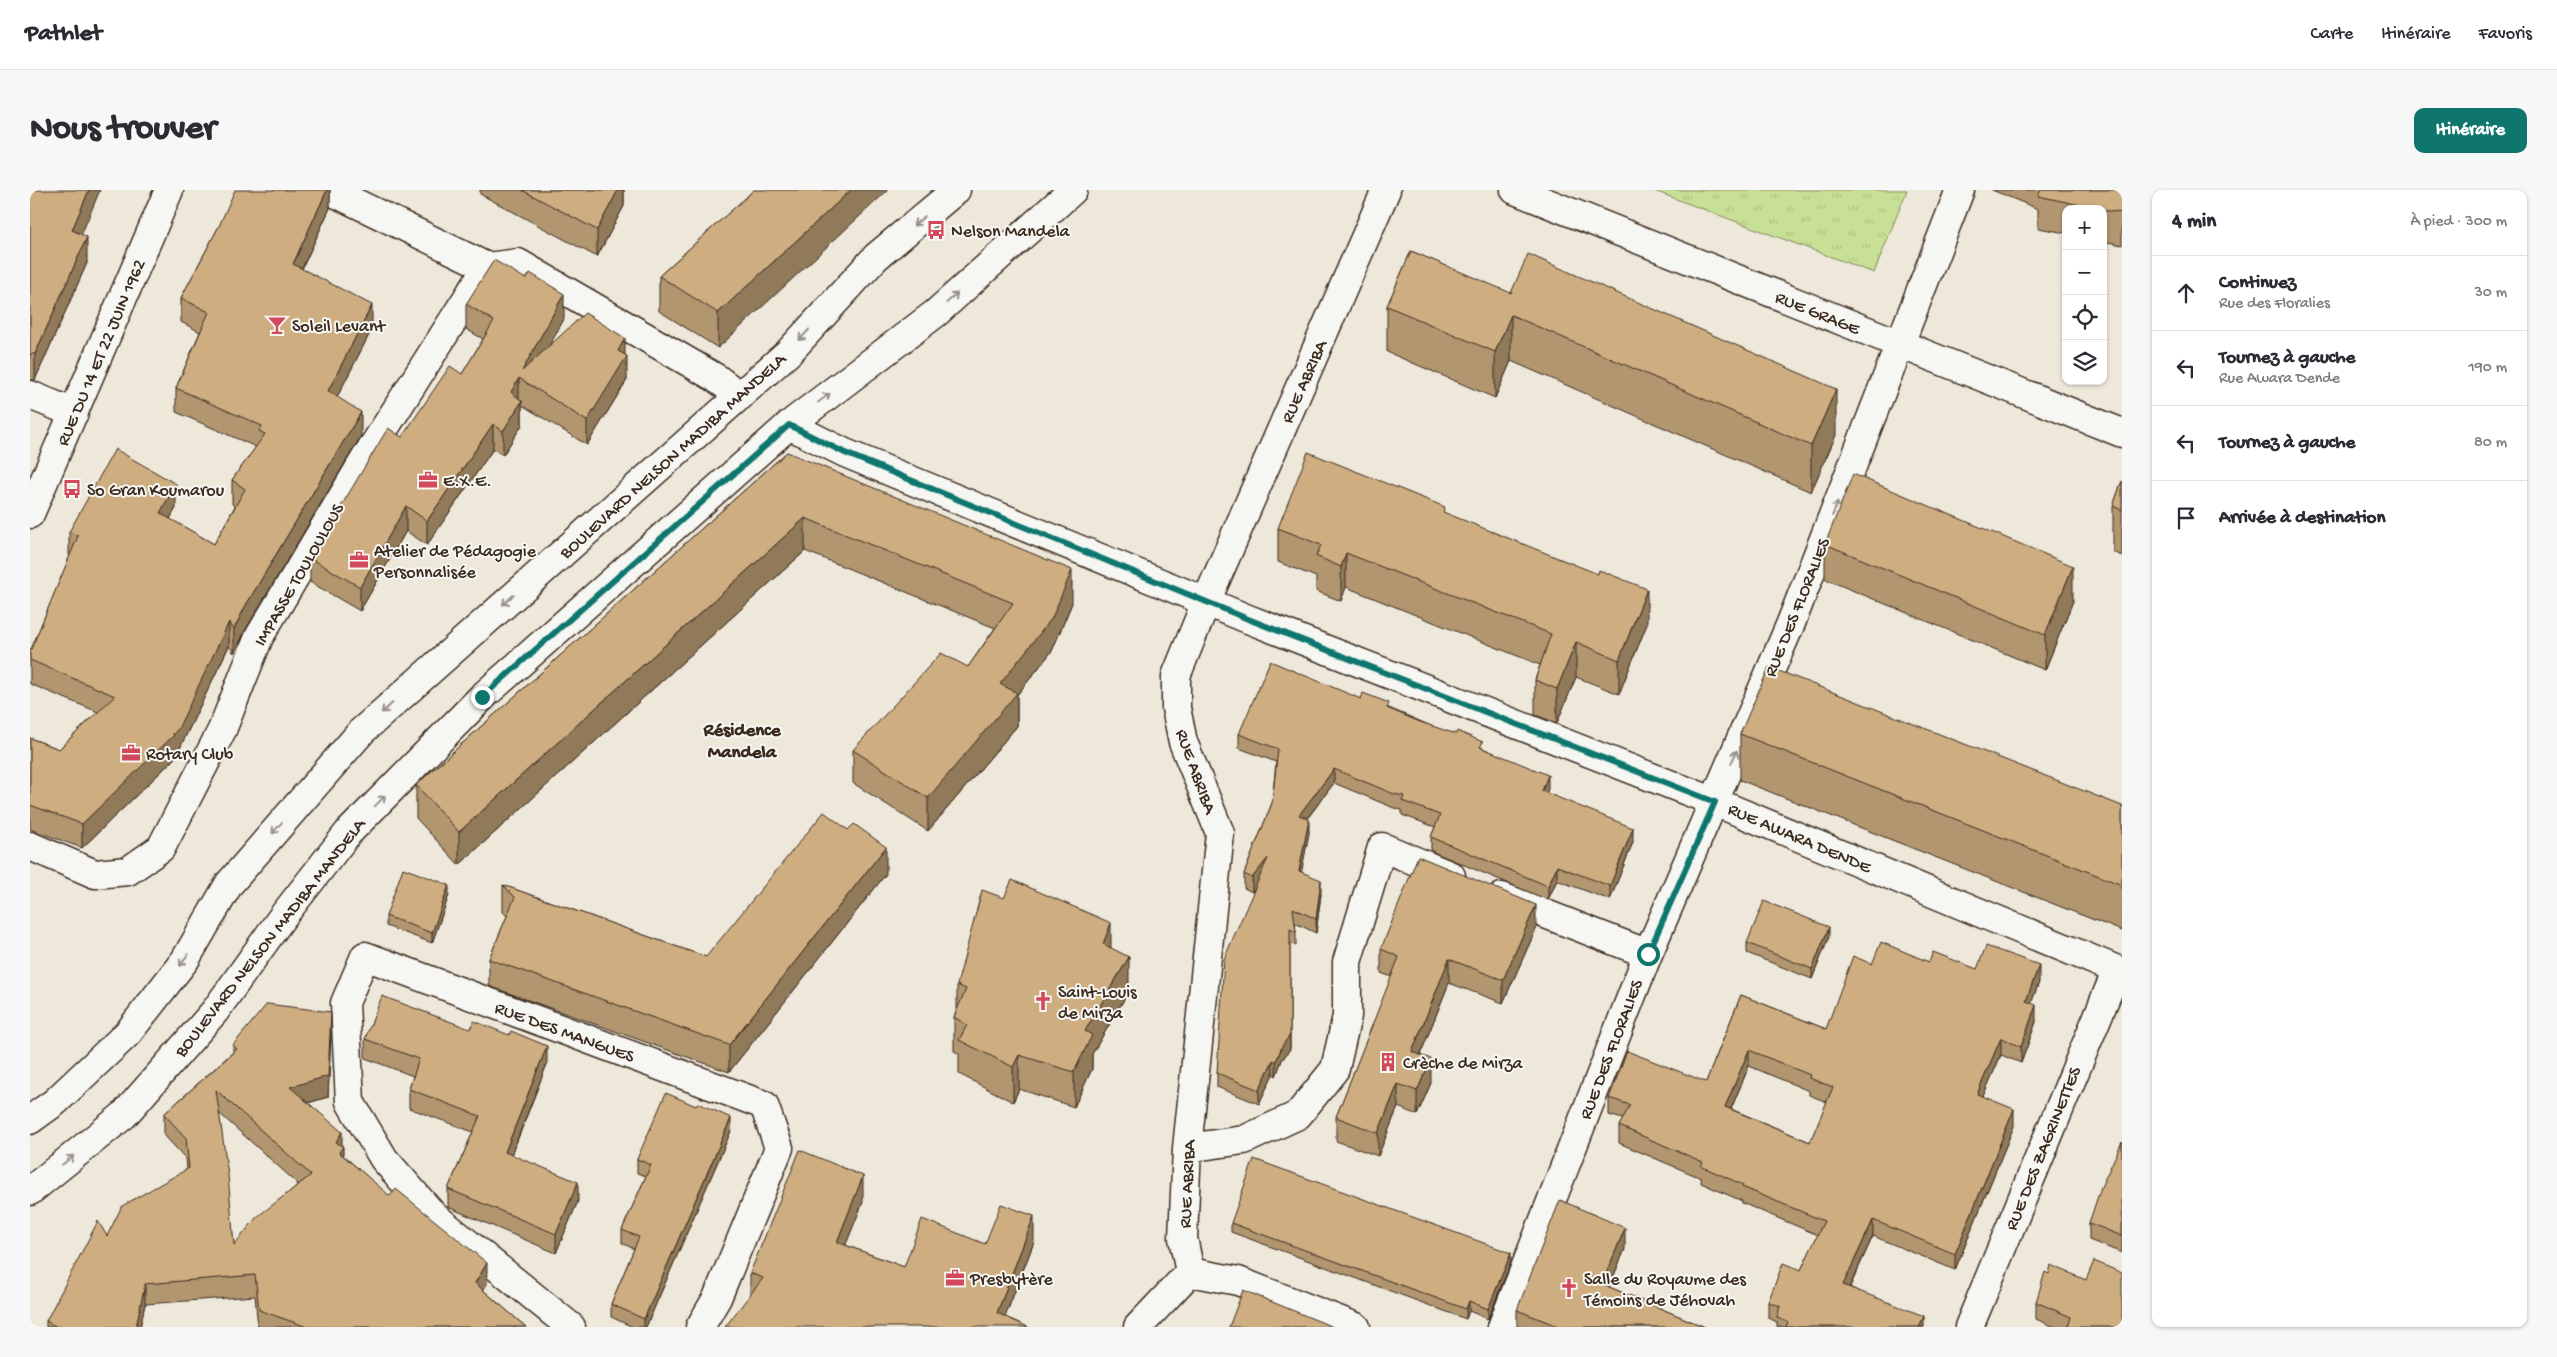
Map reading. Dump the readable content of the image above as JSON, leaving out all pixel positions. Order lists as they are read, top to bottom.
{
  "streets": {
    "street": [
      "RUE GRAGE",
      "RUE DU 14 ET 22 JUIN 1962",
      "RUE ABRIBA",
      "BOULEVARD NELSON MADIBA MANDELA",
      "IMPASSE TOULOULOUS",
      "RUE DES FLORALIES",
      "RUE AWARA DENDE",
      "RUE DES MANGUES",
      "RUE DES ZAGRINETTES"
    ]
  },
  "crossings": [
    ["RUE GRAGE", "RUE DES FLORALIES"],
    ["RUE ABRIBA", "RUE AWARA DENDE"],
    ["BOULEVARD NELSON MADIBA MANDELA", "RUE AWARA DENDE"],
    ["RUE DES FLORALIES", "RUE AWARA DENDE"],
    ["RUE AWARA DENDE", "RUE DES ZAGRINETTES"]
  ],
  "one_way": ["RUE DES FLORALIES"],
  "districts": ["Résidence Mandela"],
  "places": {
    "bus stop": ["Nelson Mandela", "So Gran Koumarou"],
    "bar": ["Soleil Levant"],
    "office": [
      "E.X.E.",
      "Atelier de Pédagogie Personnalisée",
      "Rotary Club",
      "Presbytère"
    ],
    "church": ["Saint-Louis de Mirza", "Salle du Royaume des Témoins de Jéhovah"],
    "building": ["Crèche de Mirza"]
  },
  "page": {
    "header": "Pathlet",
    "nav": ["Carte", "Itinéraire", "Favoris"],
    "buttons": "Itinéraire",
    "title": "Nous trouver",
    "heading": ["4 min", "À pied · 300 m"],
    "map_buttons": ["+", "−"],
    "list": [
      ["Continuez", "Rue des Floralies", "30 m"],
      ["Tournez à gauche", "Rue Awara Dende", "190 m"],
      ["Tournez à gauche", "80 m"],
      "Arrivée à destination"
    ]
  }
}
